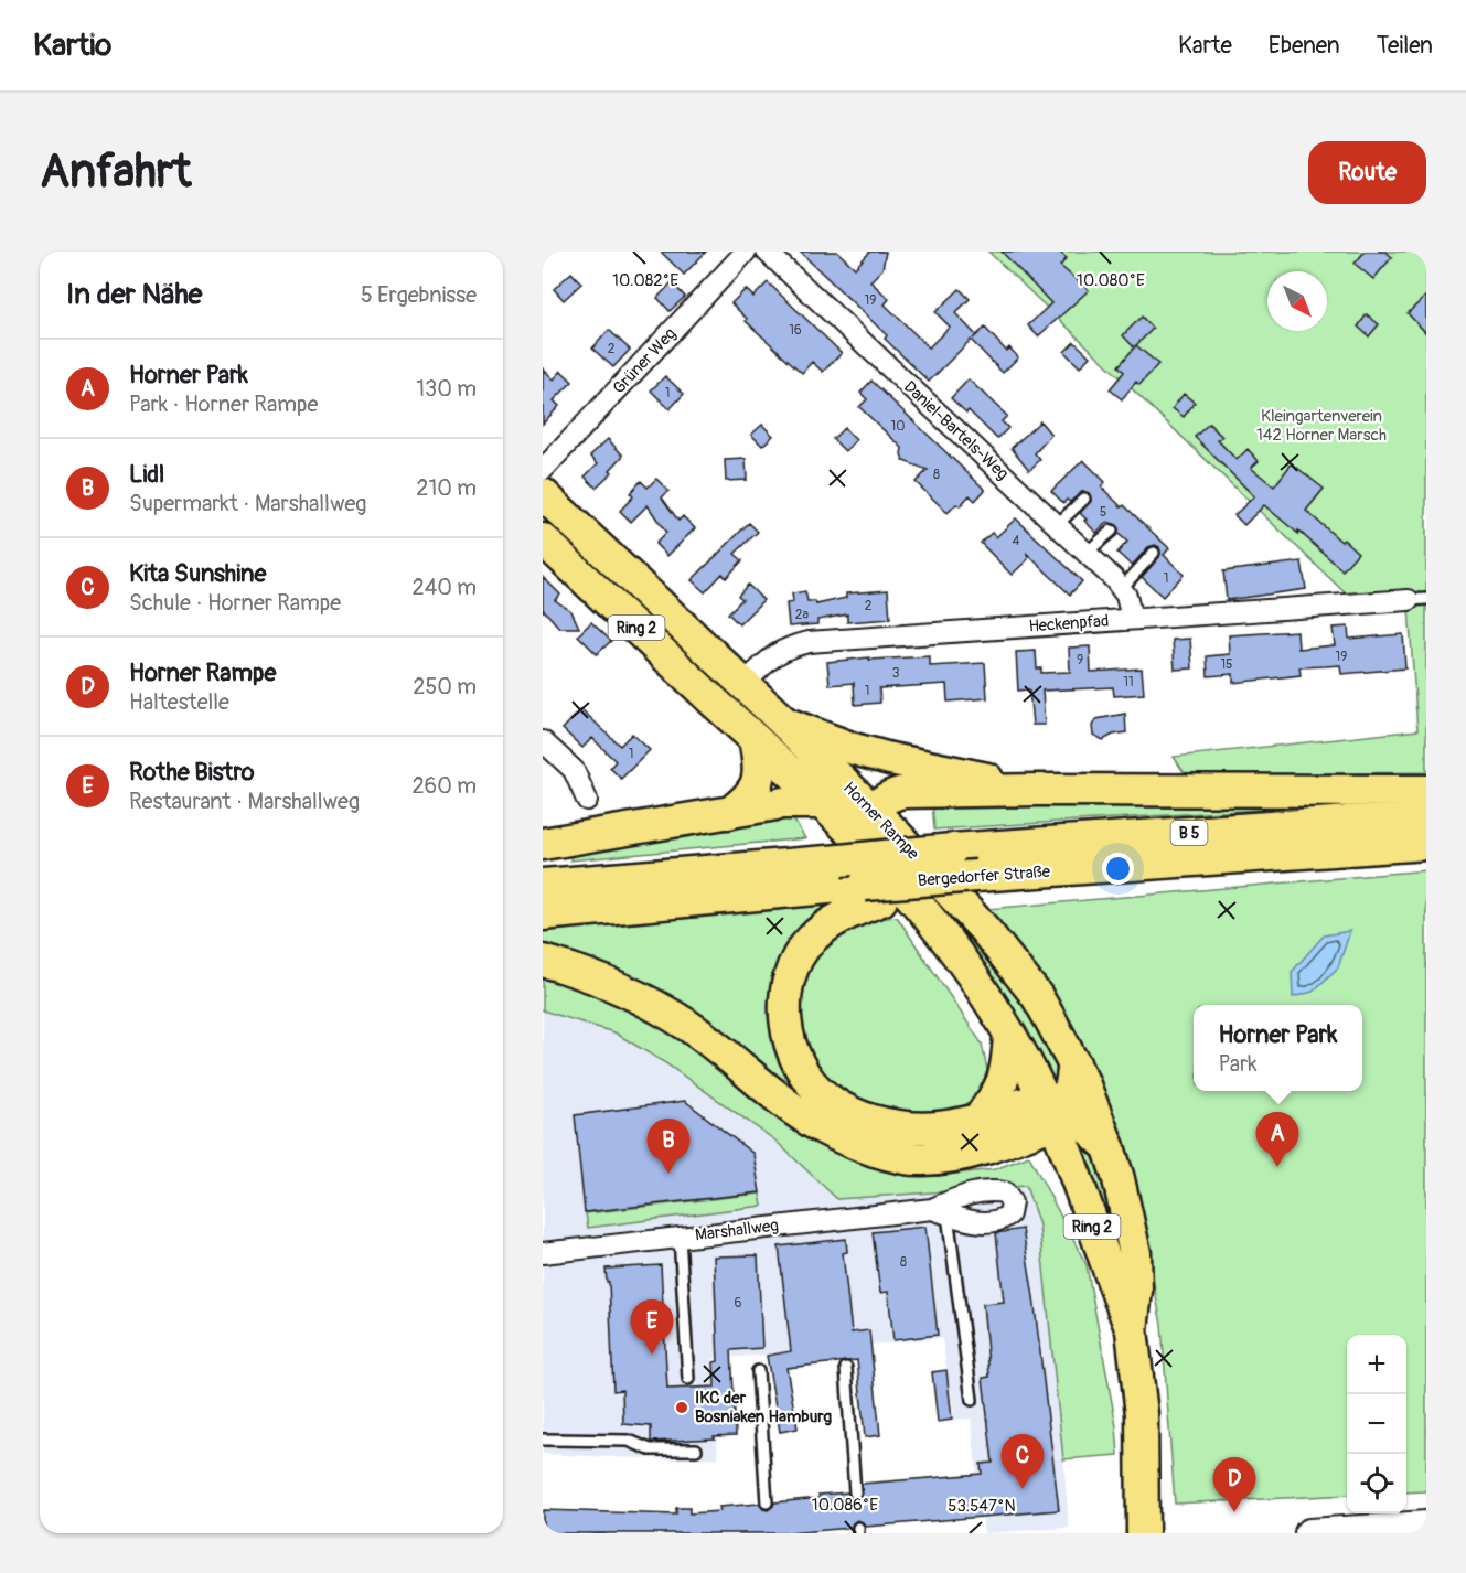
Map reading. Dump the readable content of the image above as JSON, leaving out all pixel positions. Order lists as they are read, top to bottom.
{
  "streets": {
    "main road": [
      "Ring 2",
      "Horner Rampe",
      "B 5",
      "Bergedorfer Straße"
    ],
    "street": [
      "Grüner Weg",
      "Daniel-Bartels-Weg",
      "Heckenpfad",
      "Marshallweg"
    ]
  },
  "crossings": [
    ["Daniel-Bartels-Weg", "Heckenpfad"],
    ["Heckenpfad", "Horner Rampe"],
    ["Horner Rampe", "Bergedorfer Straße"]
  ],
  "parks": ["Kleingartenverein 142 Horner Marsch"],
  "places": ["IKC der Bosniaken Hamburg"],
  "house_numbers": [
    "19",
    "16",
    "2",
    "1",
    "10",
    "8",
    "5",
    "4",
    "1",
    "2",
    "2a",
    "19",
    "9",
    "15",
    "3",
    "11",
    "1",
    "1",
    "8",
    "6"
  ],
  "north": "bottom right",
  "page": {
    "header": "Kartio",
    "nav": ["Karte", "Ebenen", "Teilen"],
    "buttons": "Route",
    "title": "Anfahrt",
    "heading": ["In der Nähe", "5 Ergebnisse"],
    "list": [
      {
        "mark": "A",
        "name": "Horner Park",
        "note": "Park · Horner Rampe",
        "value": "130 m"
      },
      {
        "mark": "B",
        "name": "Lidl",
        "note": "Supermarkt · Marshallweg",
        "value": "210 m"
      },
      {
        "mark": "C",
        "name": "Kita Sunshine",
        "note": "Schule · Horner Rampe",
        "value": "240 m"
      },
      {
        "mark": "D",
        "name": "Horner Rampe",
        "note": "Haltestelle",
        "value": "250 m"
      },
      {
        "mark": "E",
        "name": "Rothe Bistro",
        "note": "Restaurant · Marshallweg",
        "value": "260 m"
      }
    ],
    "popup": ["Horner Park", "Park"],
    "pins": [
      "A",
      "B",
      "E",
      "C",
      "D"
    ],
    "map_buttons": ["+", "−"]
  },
  "coordinates": [
    "10.082°E",
    "10.080°E",
    "10.086°E",
    "53.547°N"
  ]
}
